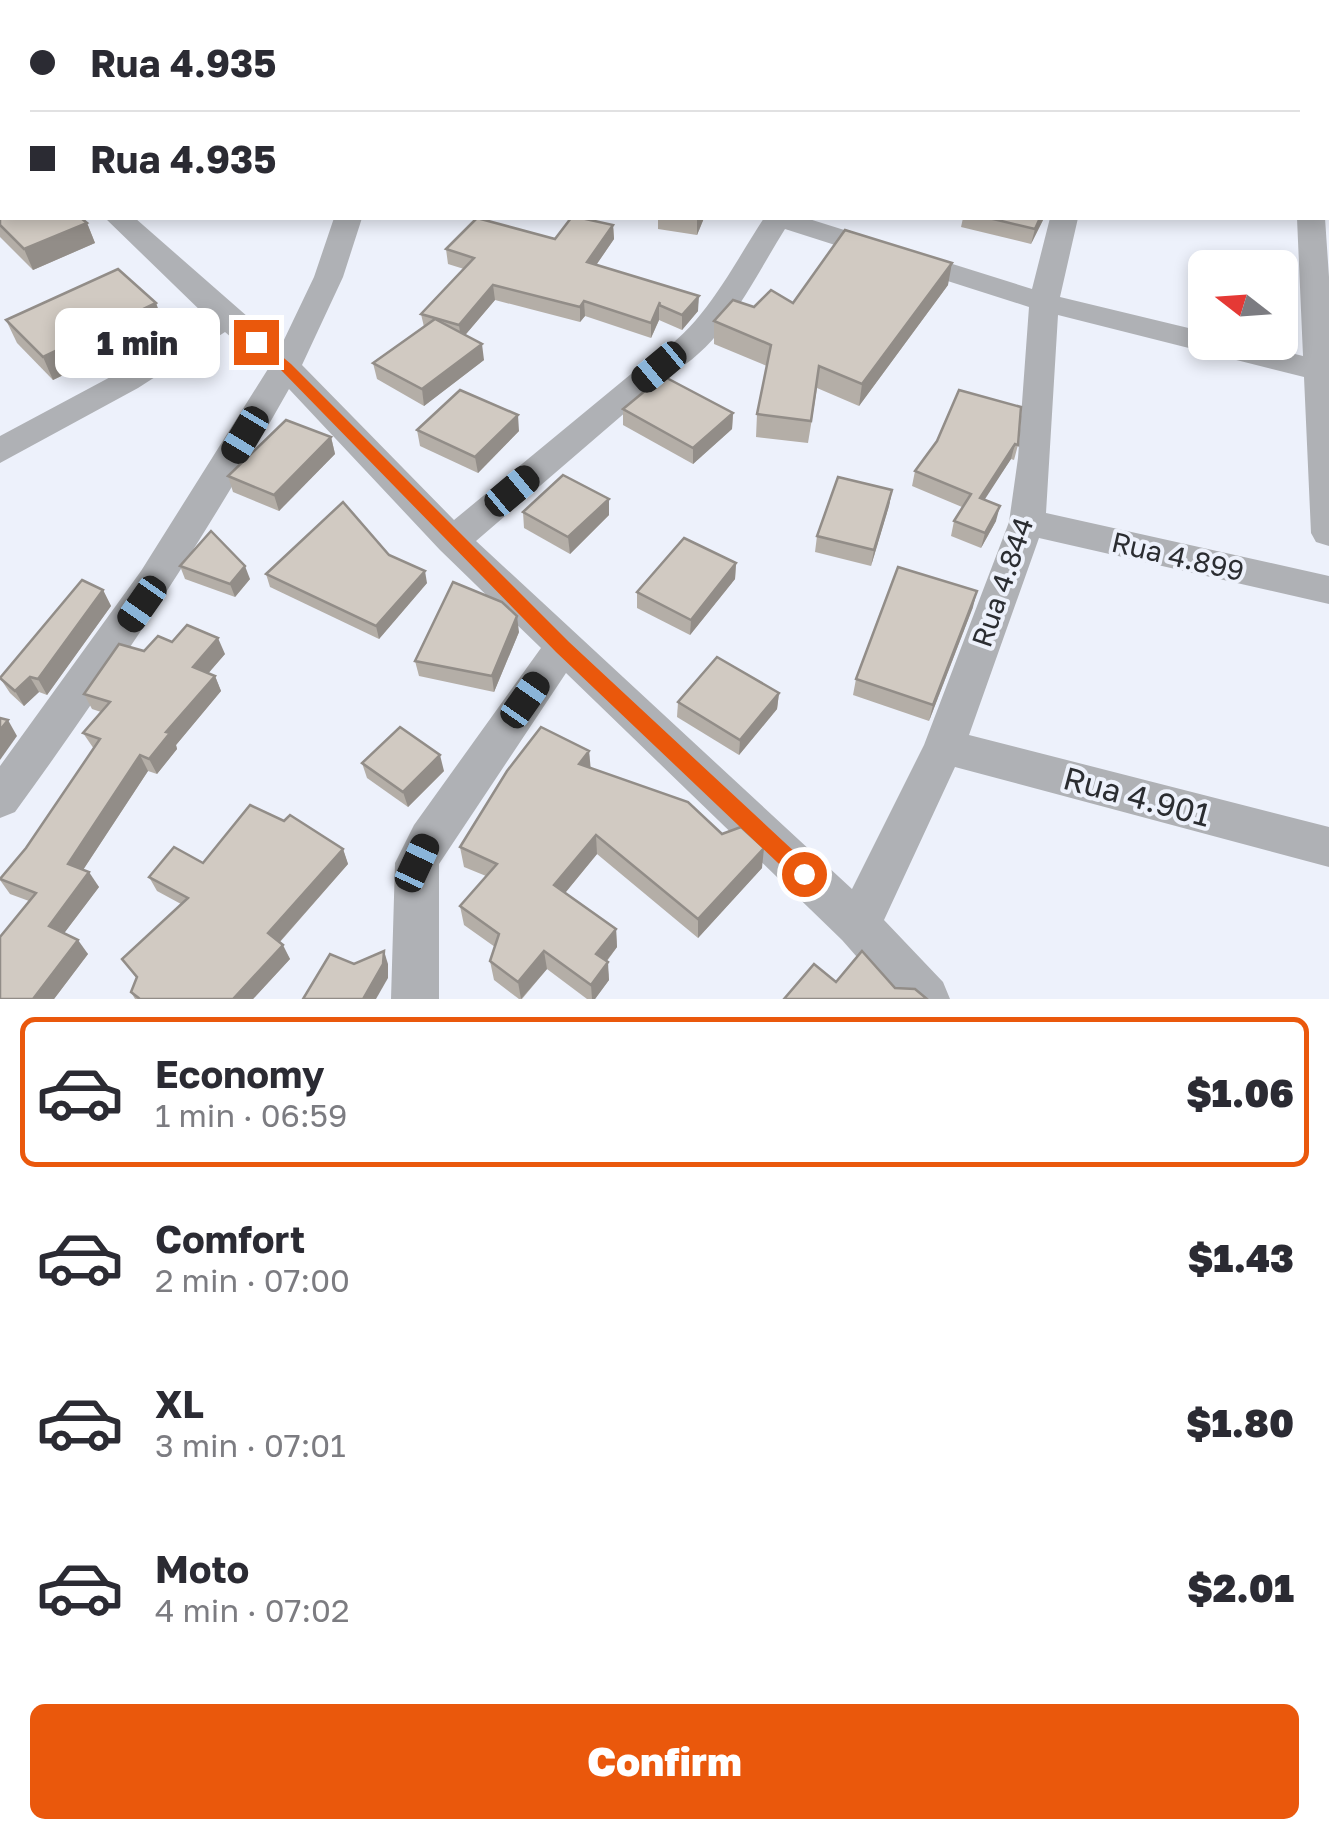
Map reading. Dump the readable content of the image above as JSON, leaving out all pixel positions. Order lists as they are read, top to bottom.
{
  "streets": {
    "street": ["Rua 4.899", "Rua 4.844", "Rua 4.901"]
  },
  "crossings": [
    ["Rua 4.899", "Rua 4.844"],
    ["Rua 4.844", "Rua 4.901"]
  ],
  "north": "left",
  "page": {
    "banner": ["Rua 4.935", "Rua 4.935"],
    "bubble": "1 min",
    "list": [
      {
        "name": "Economy",
        "note": "1 min · 06:59",
        "value": "$1.06"
      },
      {
        "name": "Comfort",
        "note": "2 min · 07:00",
        "value": "$1.43"
      },
      {
        "name": "XL",
        "note": "3 min · 07:01",
        "value": "$1.80"
      },
      {
        "name": "Moto",
        "note": "4 min · 07:02",
        "value": "$2.01"
      }
    ],
    "buttons": "Confirm"
  }
}
